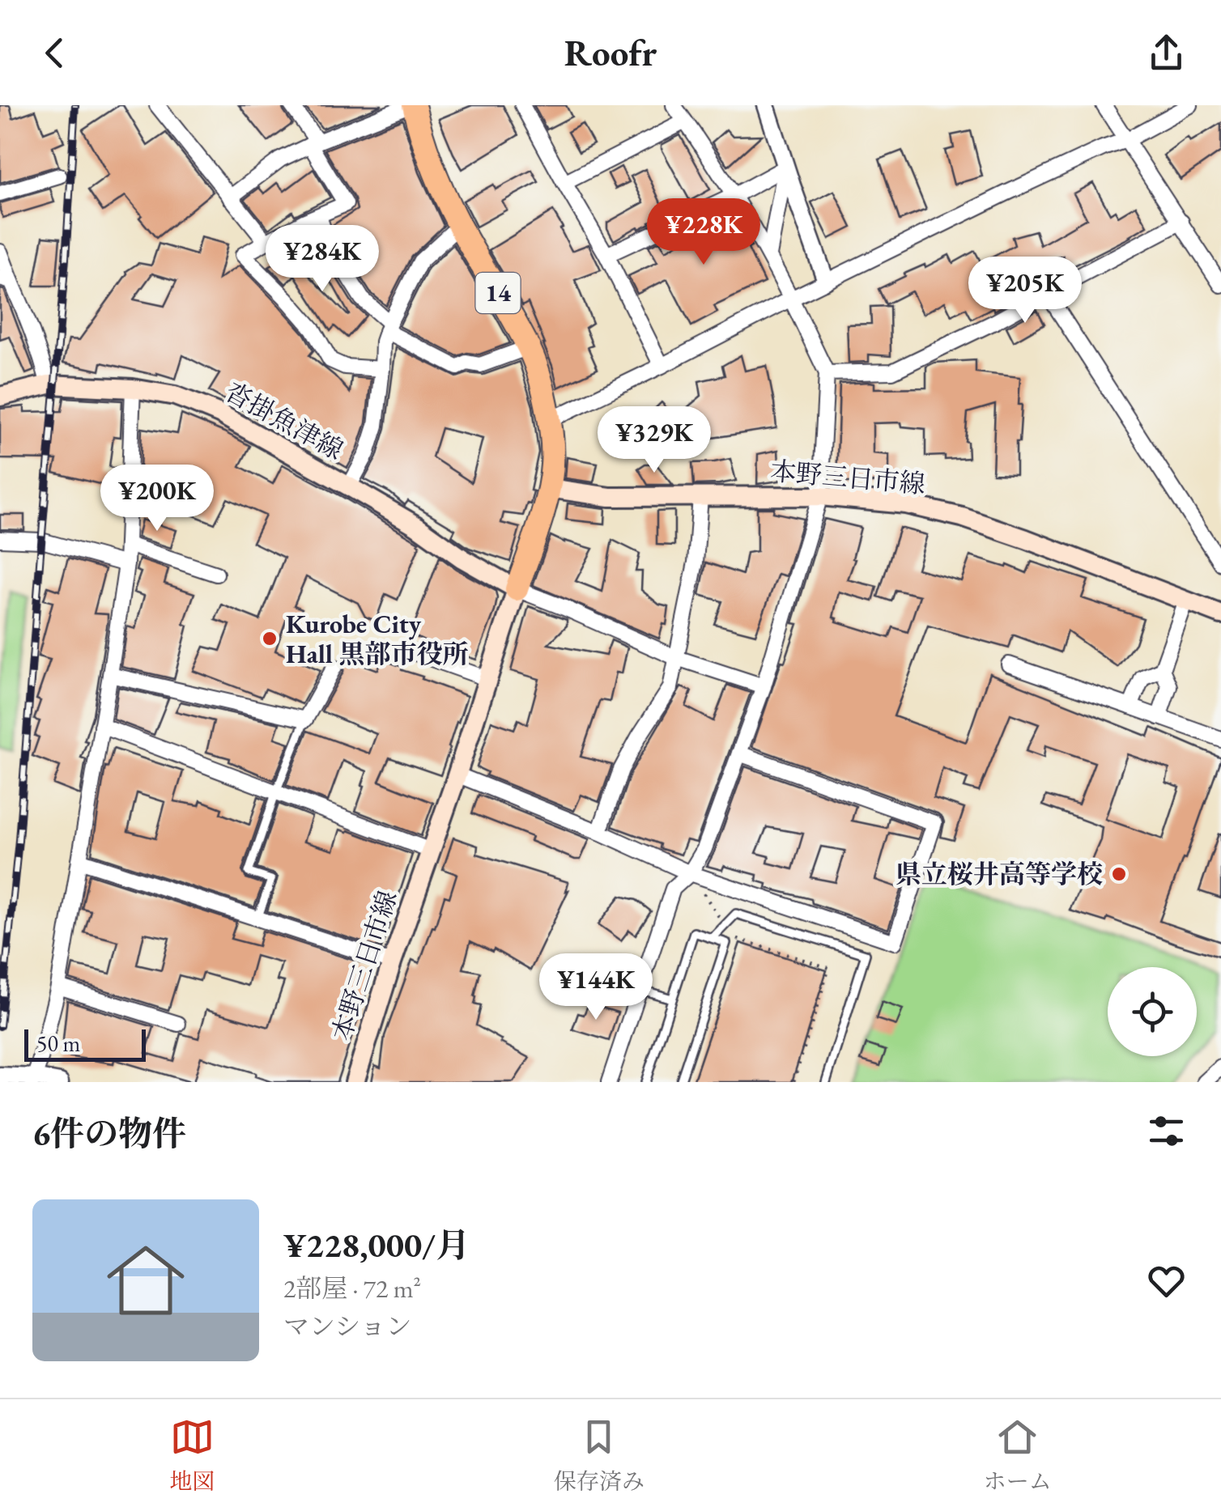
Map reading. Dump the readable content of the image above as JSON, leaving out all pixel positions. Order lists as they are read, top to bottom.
{
  "streets": {
    "main road": ["14", "沓掛魚津線", "本野三日市線"]
  },
  "crossings": [
    ["14", "沓掛魚津線"],
    ["14", "本野三日市線"],
    ["沓掛魚津線", "本野三日市線"]
  ],
  "places": ["Kurobe City Hall 黒部市役所", "県立桜井高等学校"],
  "scale_bar": "50 m",
  "page": {
    "header": "Roofr",
    "price": [
      "¥228K",
      "¥284K",
      "¥205K",
      "¥329K",
      "¥200K",
      "¥144K"
    ],
    "scale": "50 m",
    "heading": "6件の物件",
    "list": [
      {
        "name": "¥228,000/月",
        "note": "2部屋 · 72 m² · マンション"
      }
    ],
    "tabs": ["地図", "保存済み", "ホーム"]
  }
}
